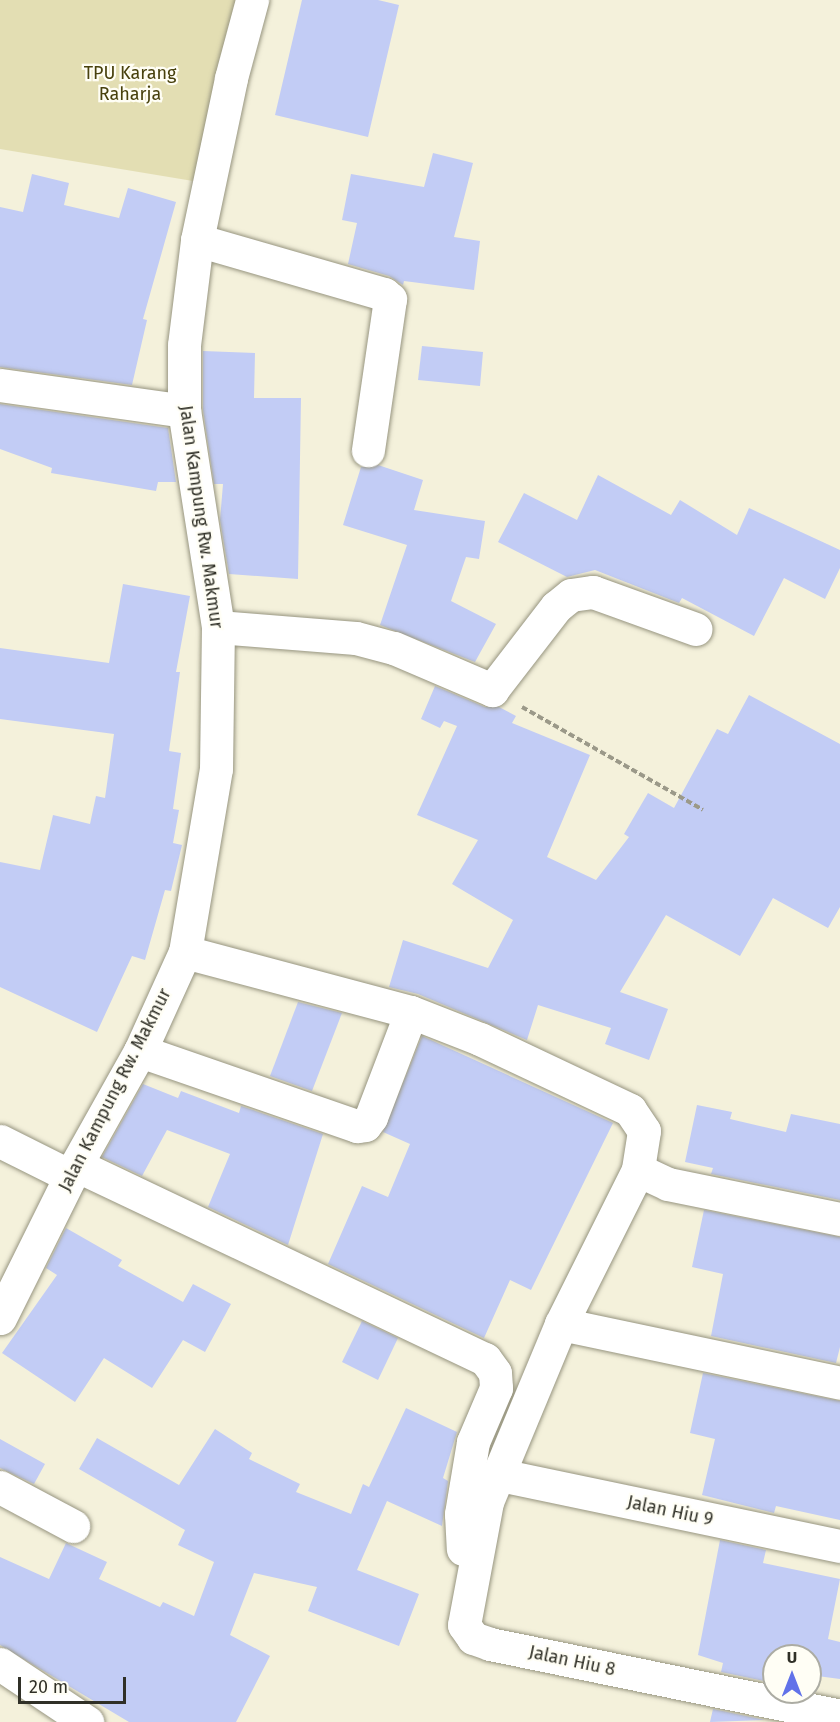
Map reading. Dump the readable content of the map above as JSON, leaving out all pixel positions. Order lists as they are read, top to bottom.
{
  "streets": {
    "street": ["Jalan Kampung Rw. Makmur", "Jalan Hiu 9", "Jalan Hiu 8"]
  },
  "crossings": [
    ["Jalan Kampung Rw. Makmur", "Jalan Hiu 8"],
    ["Jalan Hiu 9", "Jalan Hiu 8"]
  ],
  "parks": ["TPU Karang Raharja"],
  "scale_bar": "20 m",
  "north": "top"
}
